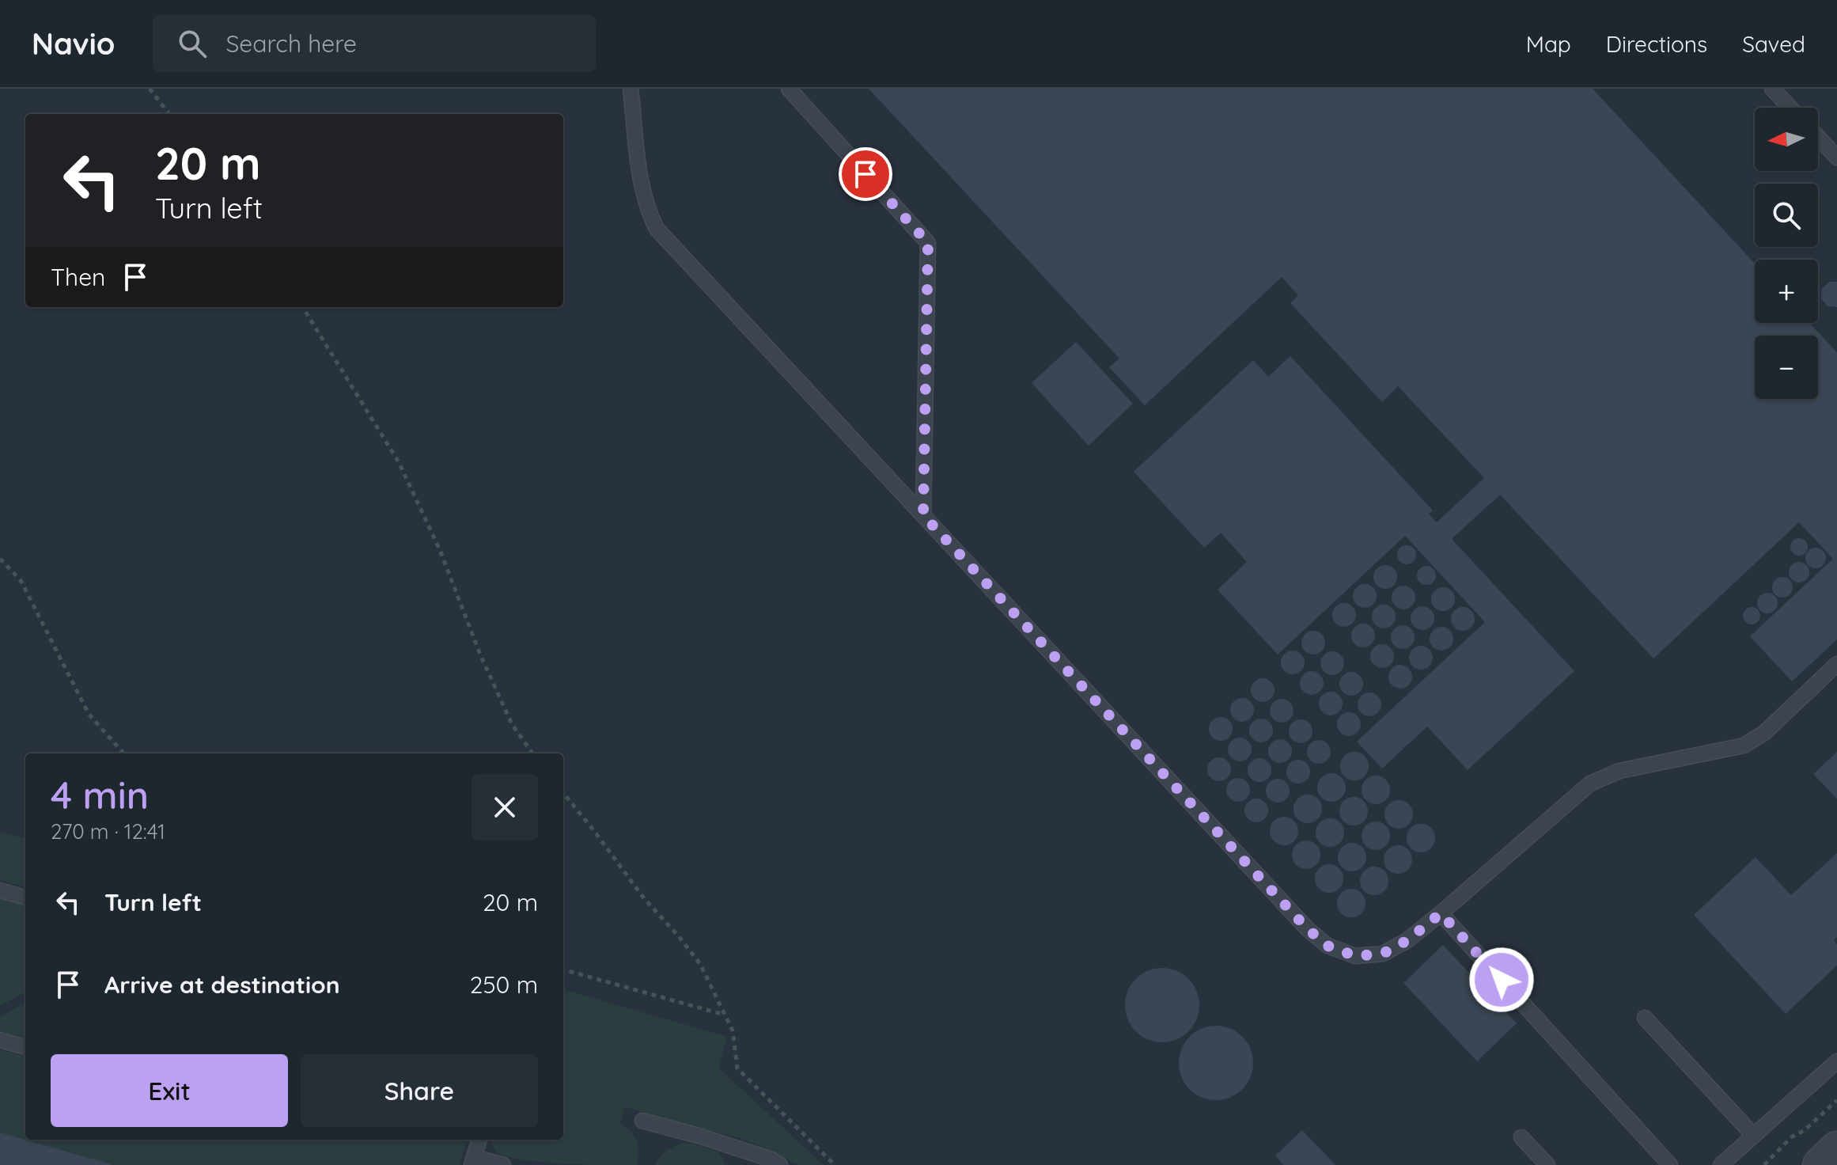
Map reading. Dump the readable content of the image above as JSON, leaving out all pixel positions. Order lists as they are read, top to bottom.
{
  "north": "left",
  "page": {
    "header": "Navio",
    "search": "Search here",
    "nav": ["Map", "Directions", "Saved"],
    "map_buttons": ["+", "−"],
    "turn": ["20 m", "Turn left"],
    "then": "Then",
    "heading": ["4 min", "270 m · 12:41"],
    "list": [
      {
        "name": "Turn left",
        "value": "20 m"
      },
      {
        "name": "Arrive at destination",
        "value": "250 m"
      }
    ],
    "buttons": ["Exit", "Share"]
  }
}
